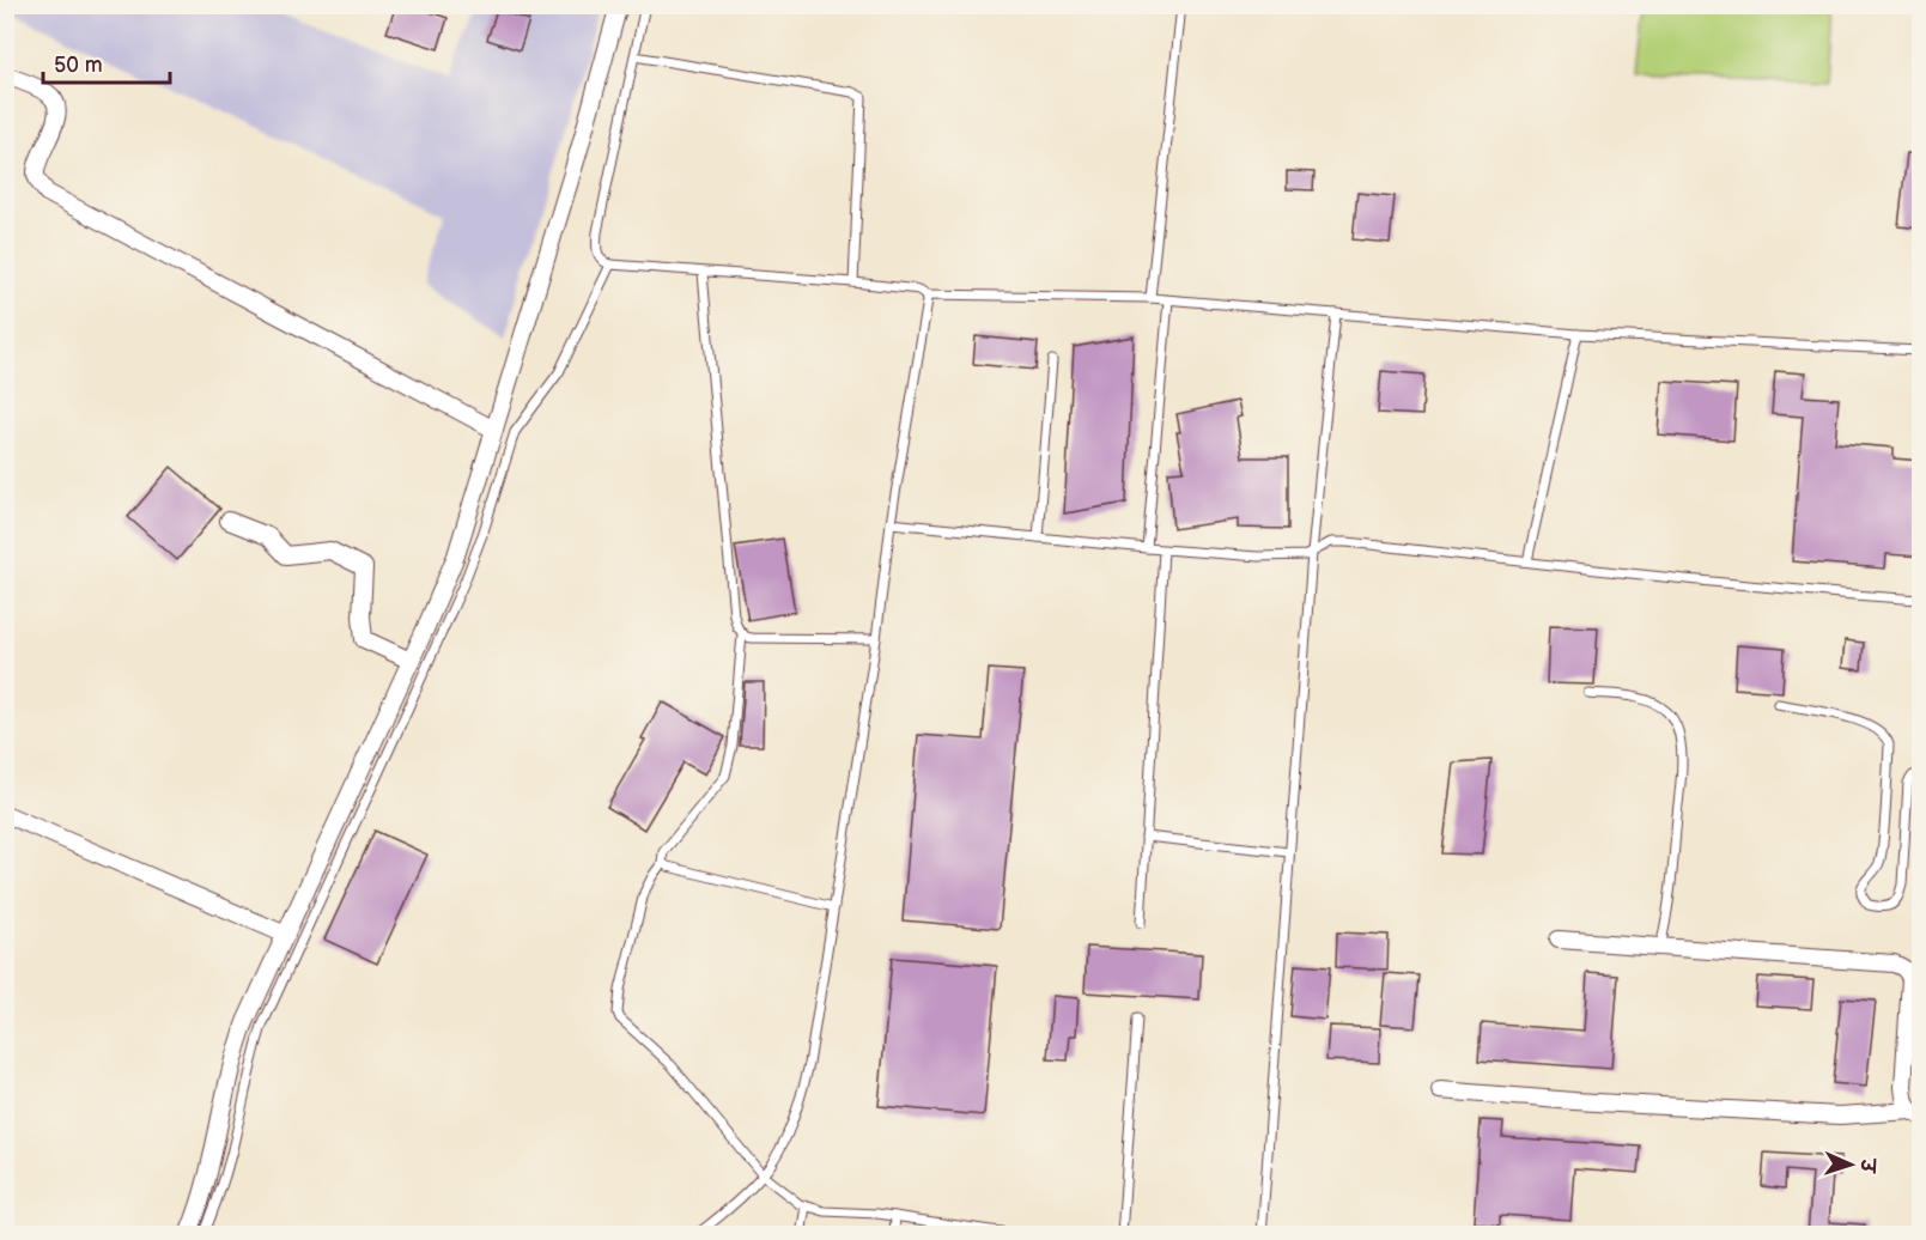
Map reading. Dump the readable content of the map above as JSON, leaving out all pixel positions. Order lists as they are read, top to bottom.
{
  "scale_bar": "50 m",
  "north": "right"
}
